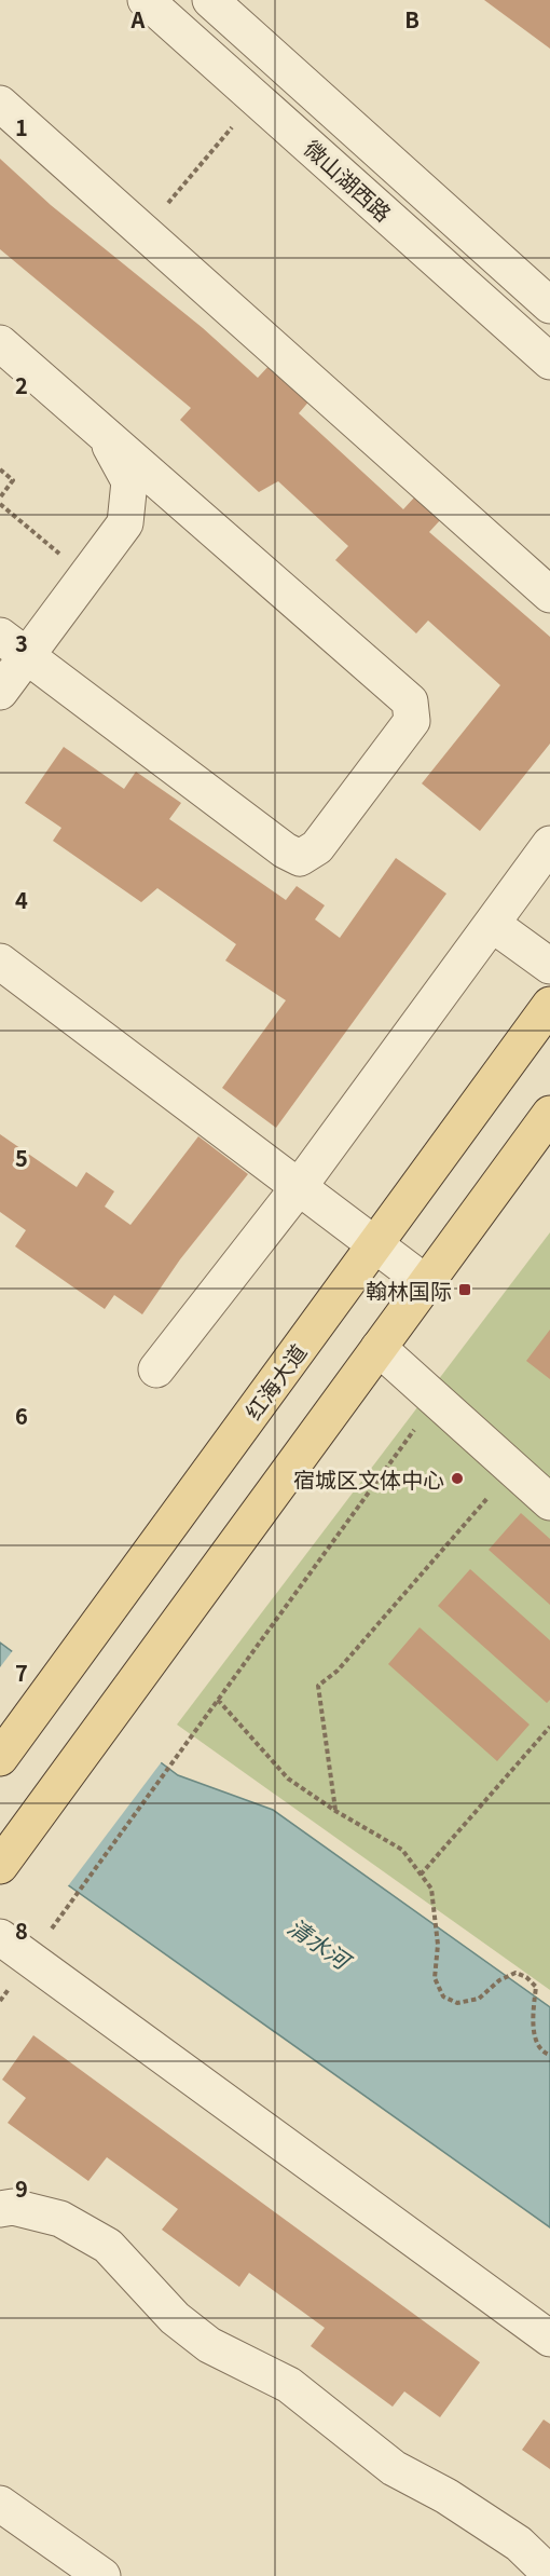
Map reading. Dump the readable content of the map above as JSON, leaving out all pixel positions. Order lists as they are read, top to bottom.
{
  "streets": {
    "main road": ["红海大道"],
    "street": ["微山湖西路"]
  },
  "water": ["清水河"],
  "places": {
    "transit": ["翰林国际"],
    "other": ["宿城区文体中心"]
  },
  "grid": {
    "columns": ["A", "B"],
    "rows": [
      "1",
      "2",
      "3",
      "4",
      "5",
      "6",
      "7",
      "8",
      "9"
    ]
  }
}
